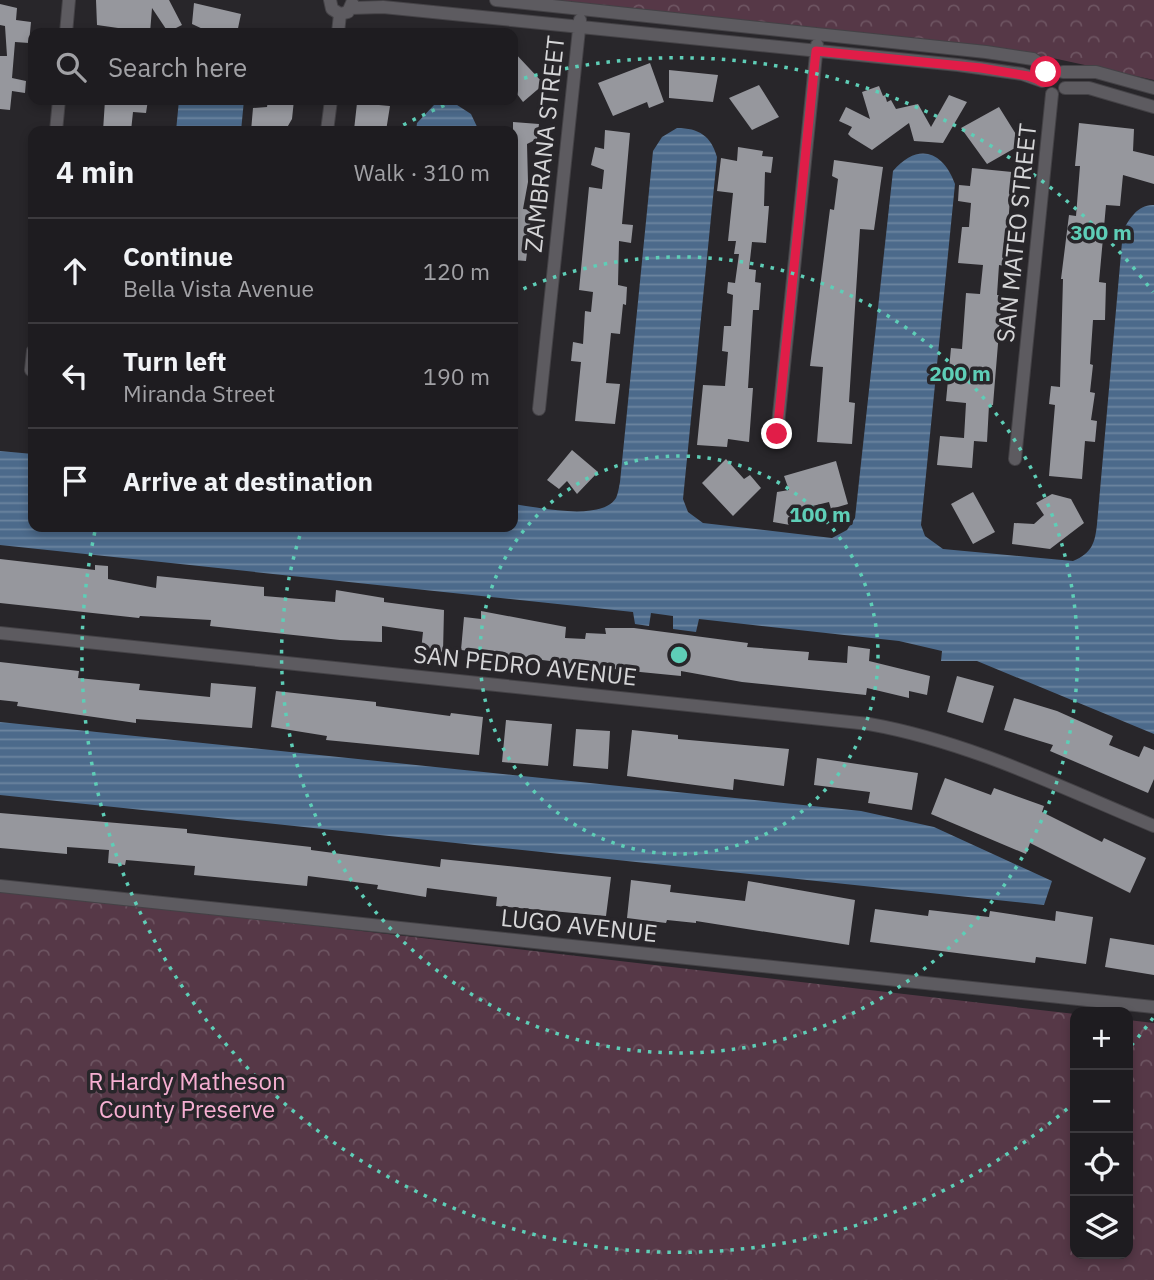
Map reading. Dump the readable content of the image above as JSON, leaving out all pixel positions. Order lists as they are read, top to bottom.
{
  "streets": {
    "street": [
      "ZAMBRANA STREET",
      "SAN MATEO STREET",
      "SAN PEDRO AVENUE",
      "LUGO AVENUE"
    ]
  },
  "parks": ["R Hardy Matheson County Preserve"],
  "page": {
    "search": "Search here",
    "heading": ["4 min", "Walk · 310 m"],
    "list": [
      ["Continue", "Bella Vista Avenue", "120 m"],
      ["Turn left", "Miranda Street", "190 m"],
      "Arrive at destination"
    ],
    "map_buttons": ["+", "−"]
  },
  "rings": ["300 m", "200 m", "100 m"]
}
